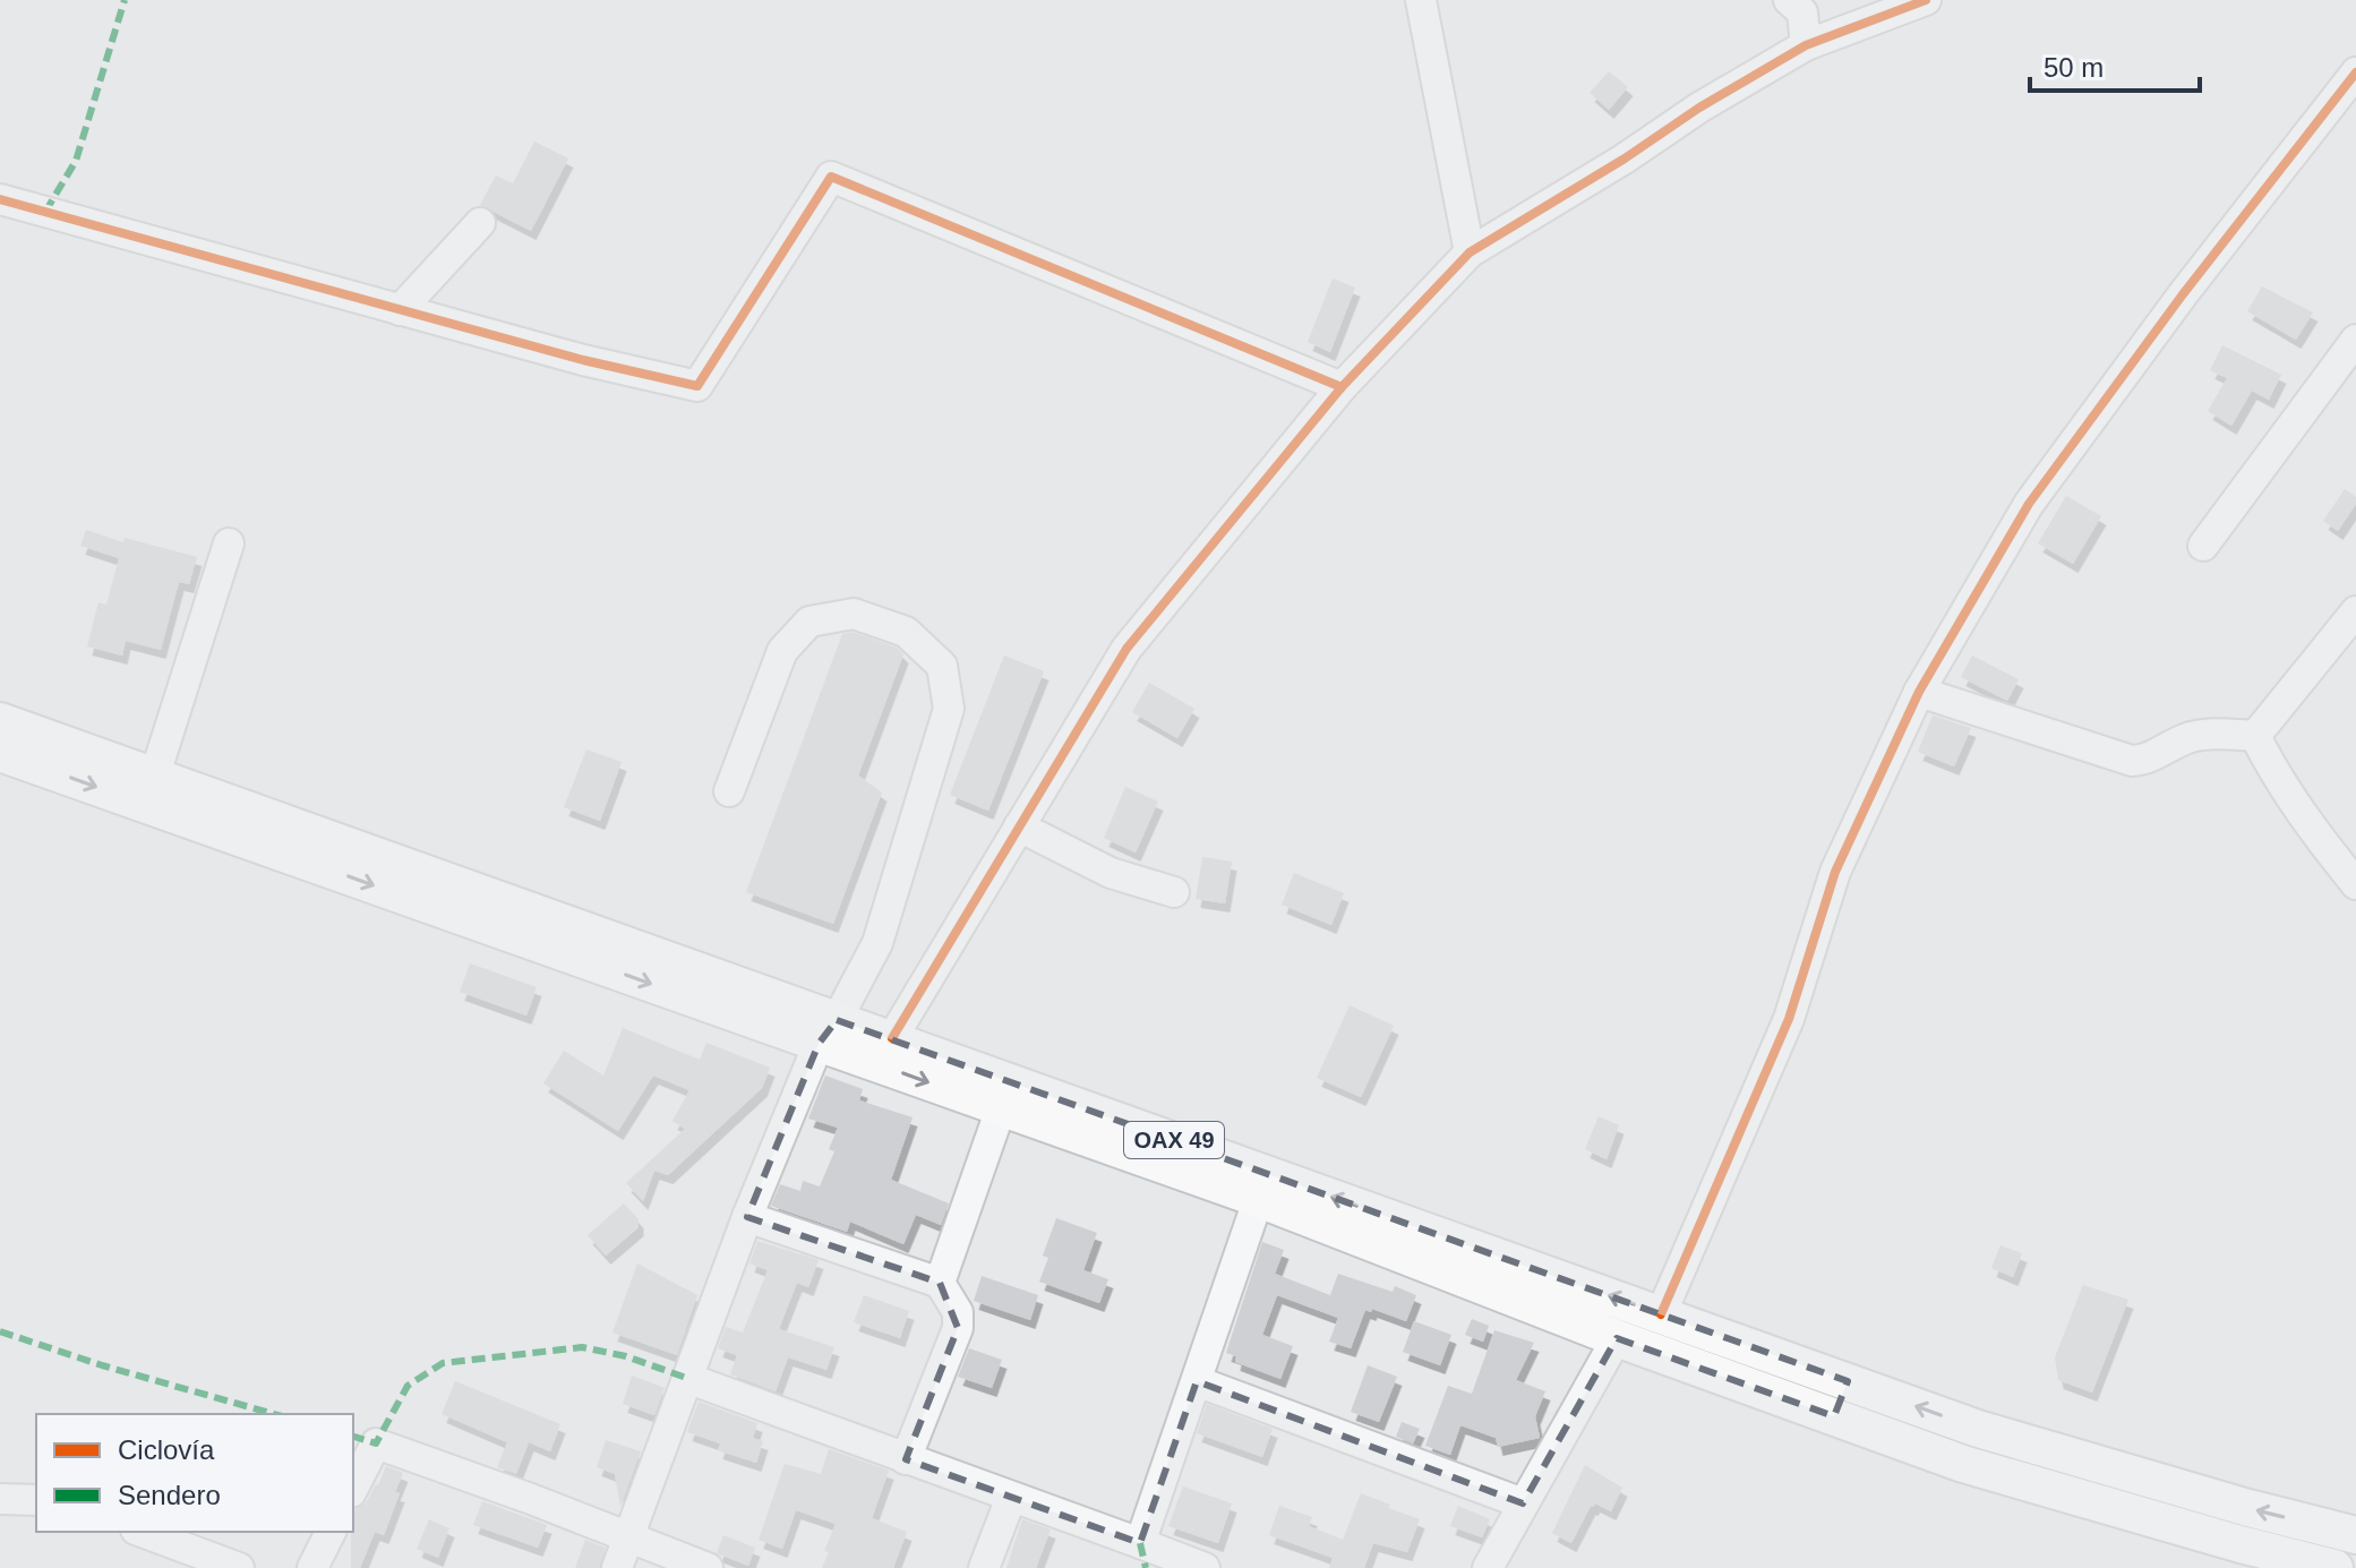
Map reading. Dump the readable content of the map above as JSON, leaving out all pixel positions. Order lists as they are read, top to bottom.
{
  "streets": {
    "main road": ["OAX 49"]
  },
  "legend": ["Ciclovía", "Sendero"],
  "scale_bar": "50 m"
}
